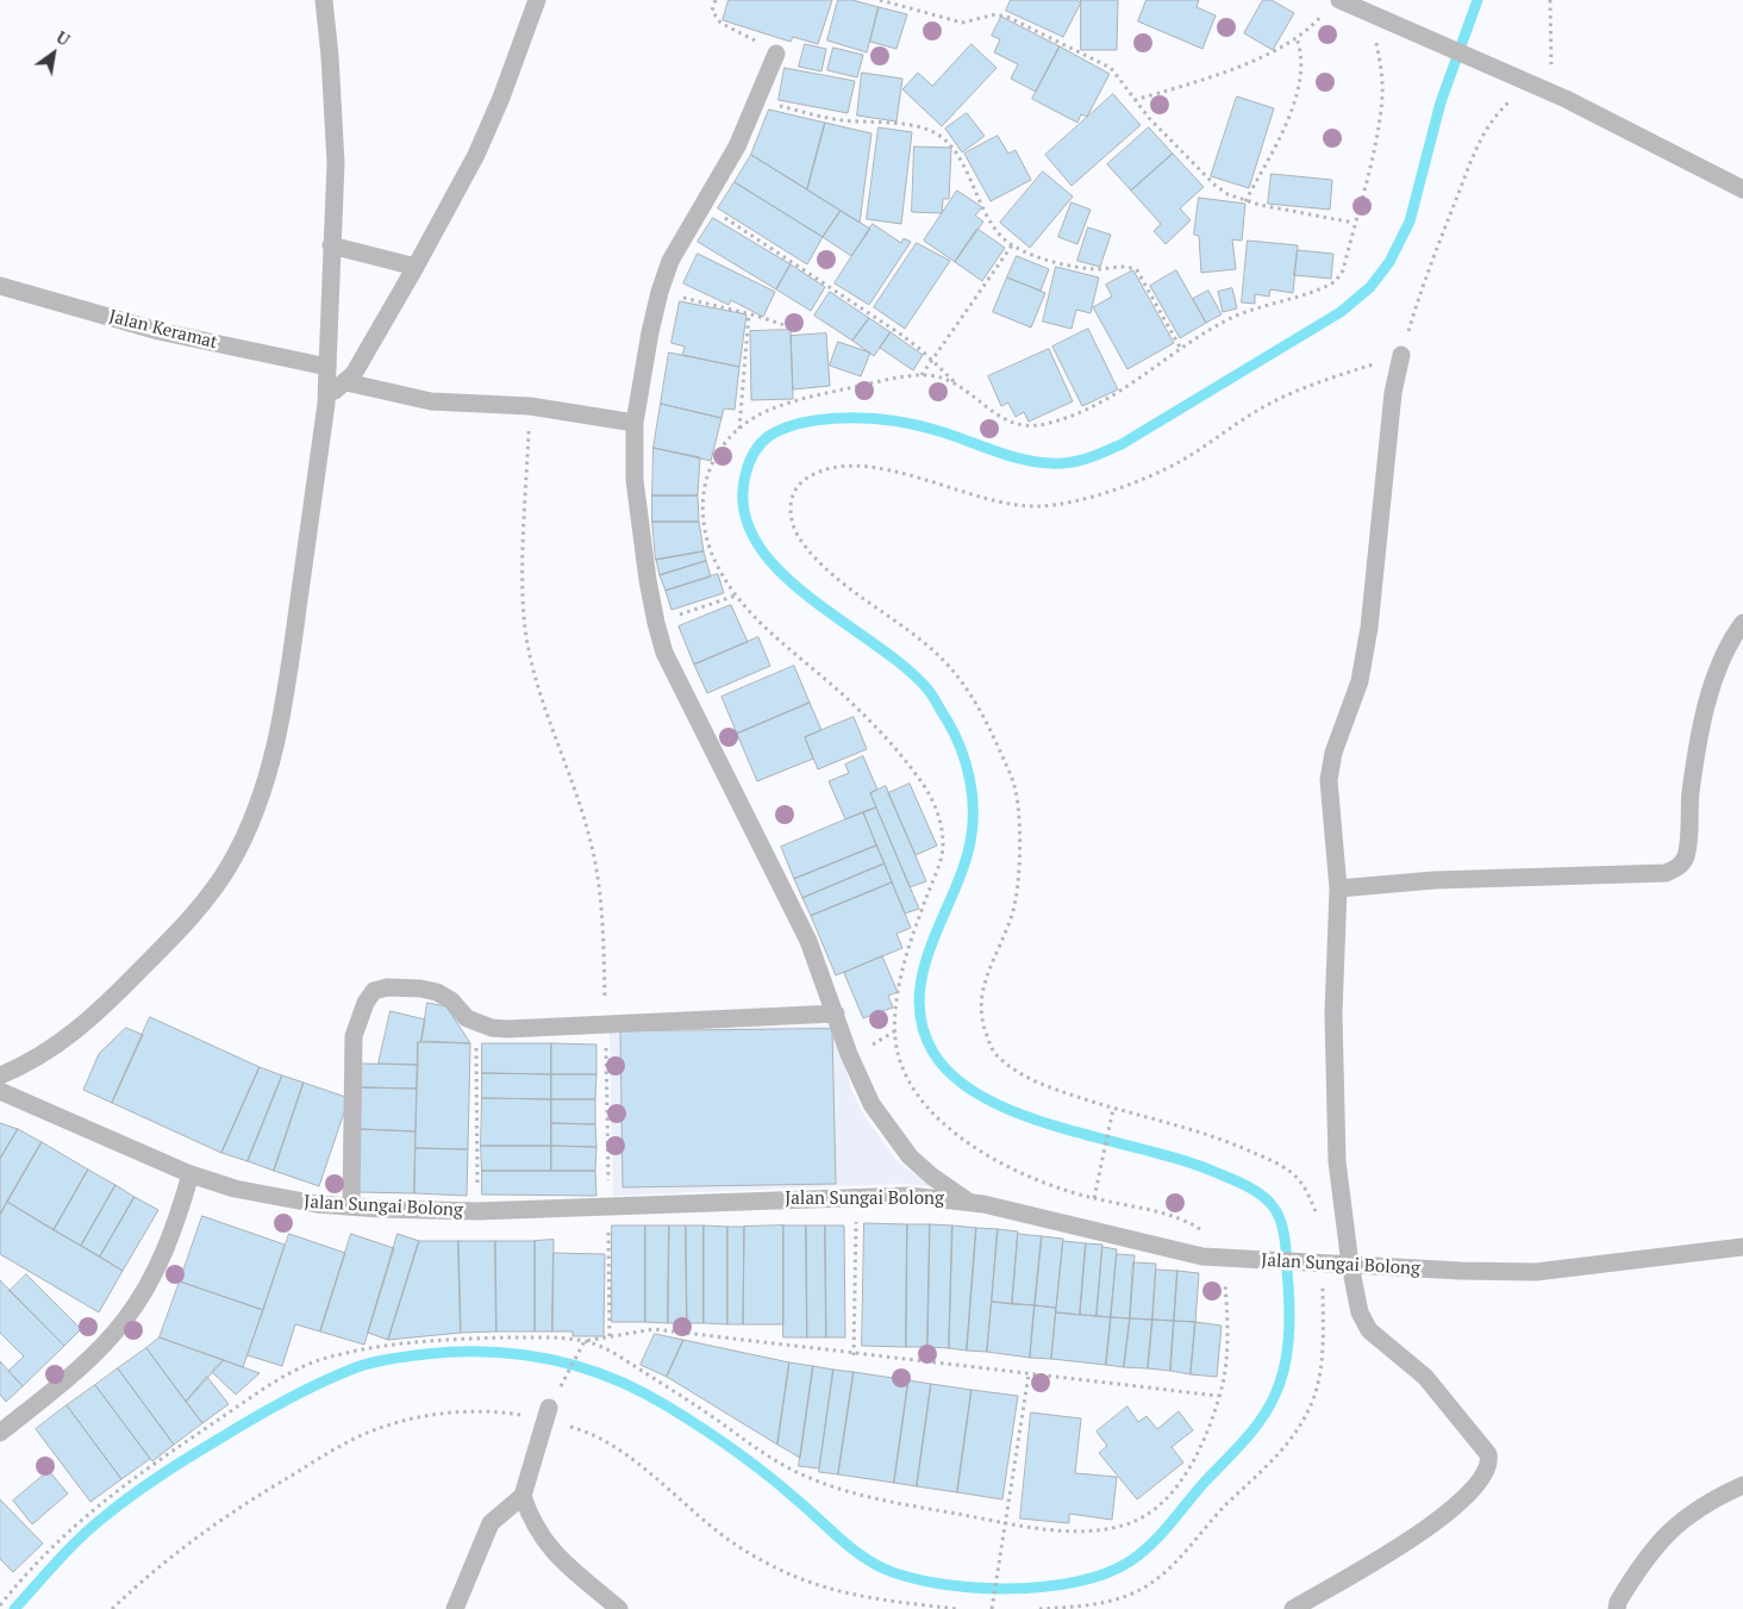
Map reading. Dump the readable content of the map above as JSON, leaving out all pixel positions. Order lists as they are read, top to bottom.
{
  "streets": {
    "street": ["Jalan Keramat", "Jalan Sungai Bolong"]
  },
  "north": "top right"
}
